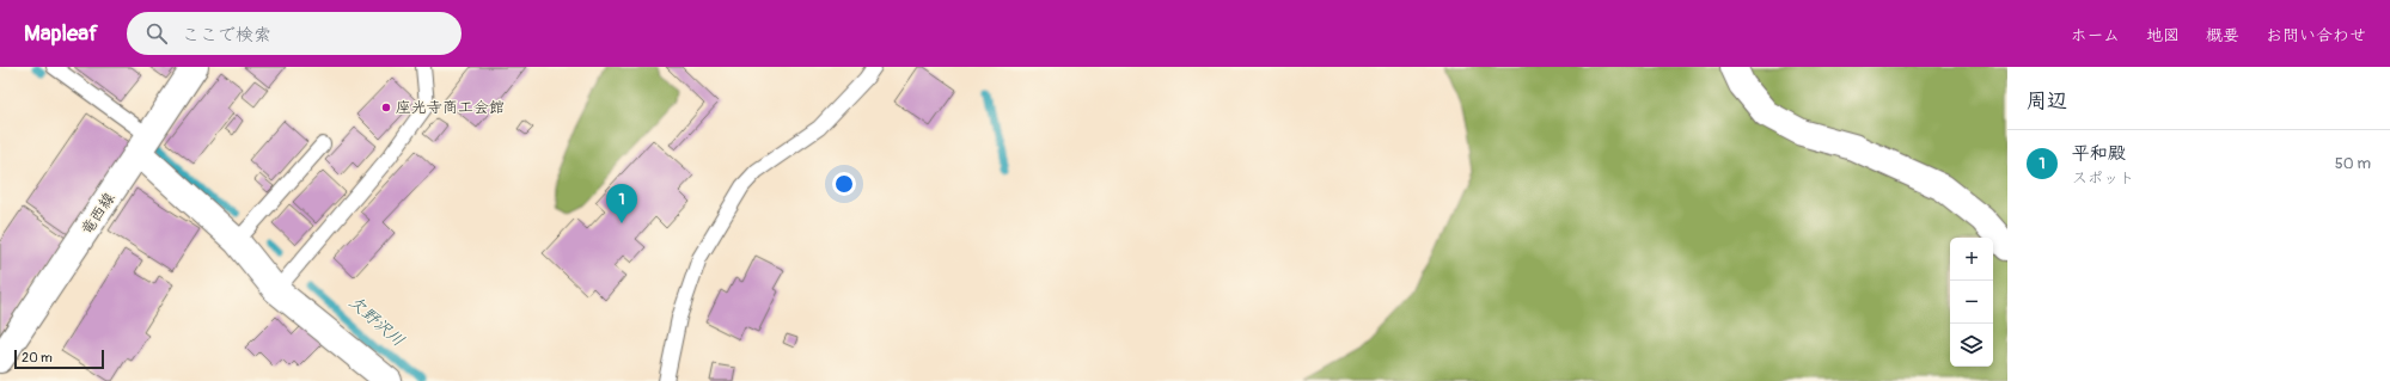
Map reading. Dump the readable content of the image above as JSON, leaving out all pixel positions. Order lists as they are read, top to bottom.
{
  "streets": {
    "street": ["竜西線"]
  },
  "water": ["欠野沢川"],
  "places": ["座光寺商工会館"],
  "scale_bar": "20 m",
  "page": {
    "header": "Mapleaf",
    "search": "ここで検索",
    "nav": [
      "ホーム",
      "地図",
      "概要",
      "お問い合わせ"
    ],
    "heading": "周辺",
    "list": [
      {
        "mark": "1",
        "name": "平和殿",
        "note": "スポット",
        "value": "50 m"
      }
    ],
    "pins": "1",
    "map_buttons": ["+", "−"],
    "scale": "20 m"
  }
}
